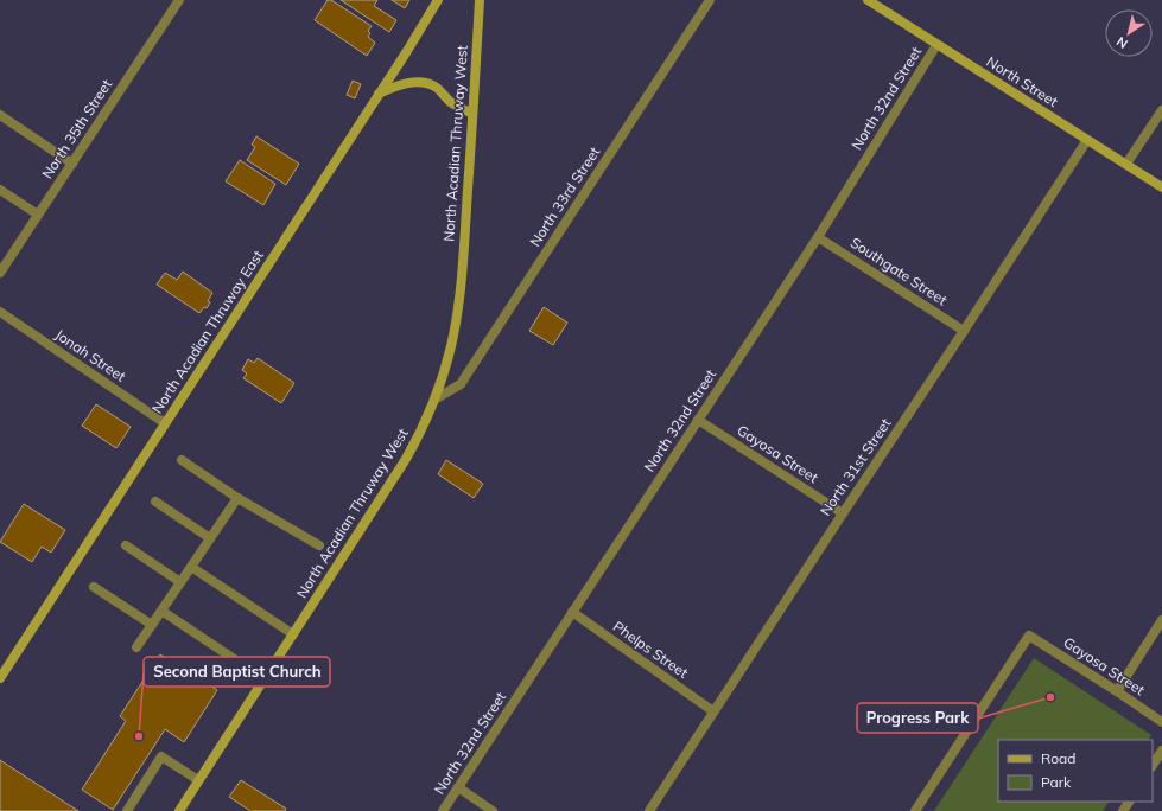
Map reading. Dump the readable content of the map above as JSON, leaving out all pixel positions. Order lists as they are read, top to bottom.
{
  "streets": {
    "street": [
      "North Street",
      "North 32nd Street",
      "North 35th Street",
      "North Acadian Thruway West",
      "North 33rd Street",
      "Southgate Street",
      "North Acadian Thruway East",
      "Jonah Street",
      "Gayosa Street",
      "North 31st Street",
      "Phelps Street"
    ]
  },
  "crossings": [
    ["North Street", "North 32nd Street"],
    ["North Street", "North 31st Street"],
    ["North 32nd Street", "Southgate Street"],
    ["North 32nd Street", "Gayosa Street"],
    ["North 32nd Street", "Phelps Street"],
    ["North Acadian Thruway West", "North 33rd Street"],
    ["Southgate Street", "North 31st Street"],
    ["North Acadian Thruway East", "Jonah Street"],
    ["Gayosa Street", "North 31st Street"],
    ["North 31st Street", "Phelps Street"]
  ],
  "places": ["Progress Park", "Second Baptist Church"],
  "legend": ["Road", "Park"],
  "north": "bottom left"
}
